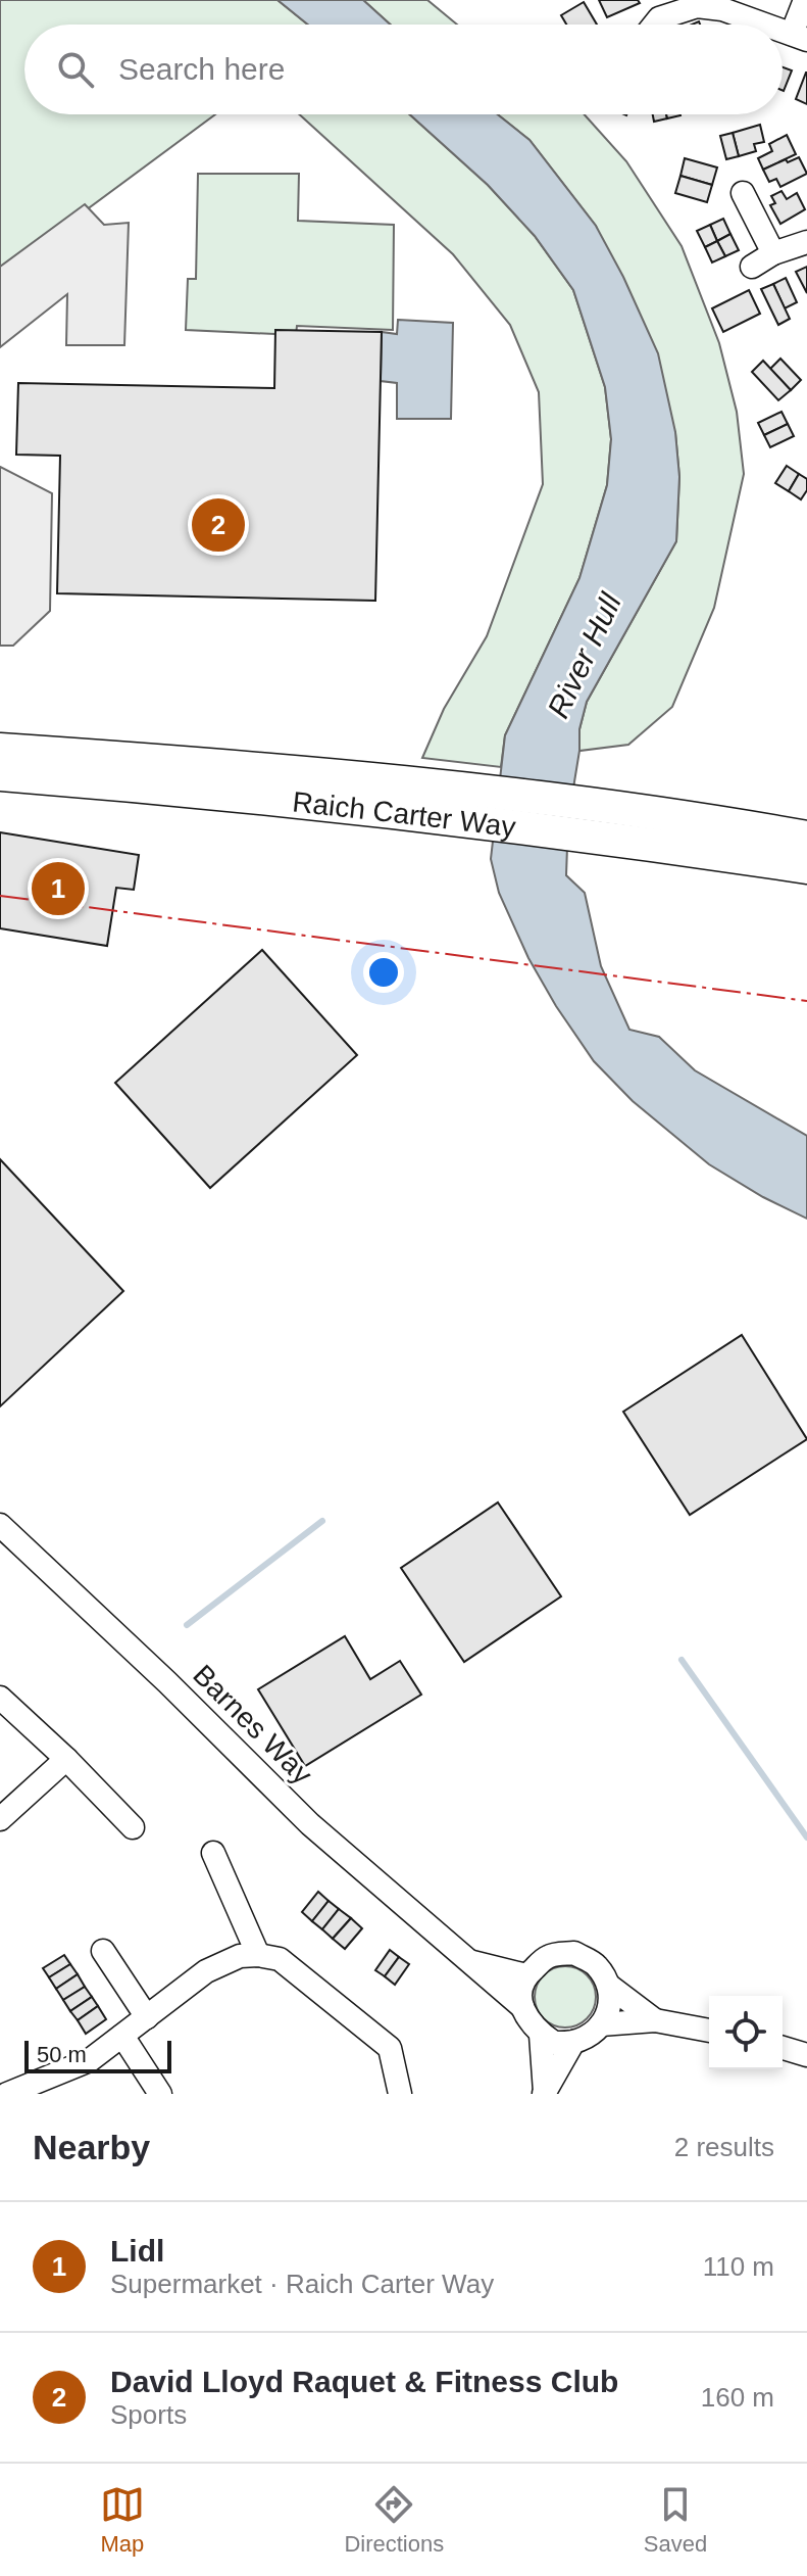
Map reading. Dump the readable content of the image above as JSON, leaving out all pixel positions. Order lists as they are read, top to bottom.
{
  "streets": {
    "highway": ["Raich Carter Way"],
    "street": ["Barnes Way"]
  },
  "water": ["River Hull"],
  "scale_bar": "50 m",
  "page": {
    "search": "Search here",
    "pins": ["2", "1"],
    "scale": "50 m",
    "heading": ["Nearby", "2 results"],
    "list": [
      {
        "mark": "1",
        "name": "Lidl",
        "note": "Supermarket · Raich Carter Way",
        "value": "110 m"
      },
      {
        "mark": "2",
        "name": "David Lloyd Raquet & Fitness Club",
        "note": "Sports",
        "value": "160 m"
      }
    ],
    "nav": ["Map", "Directions", "Saved"]
  }
}
